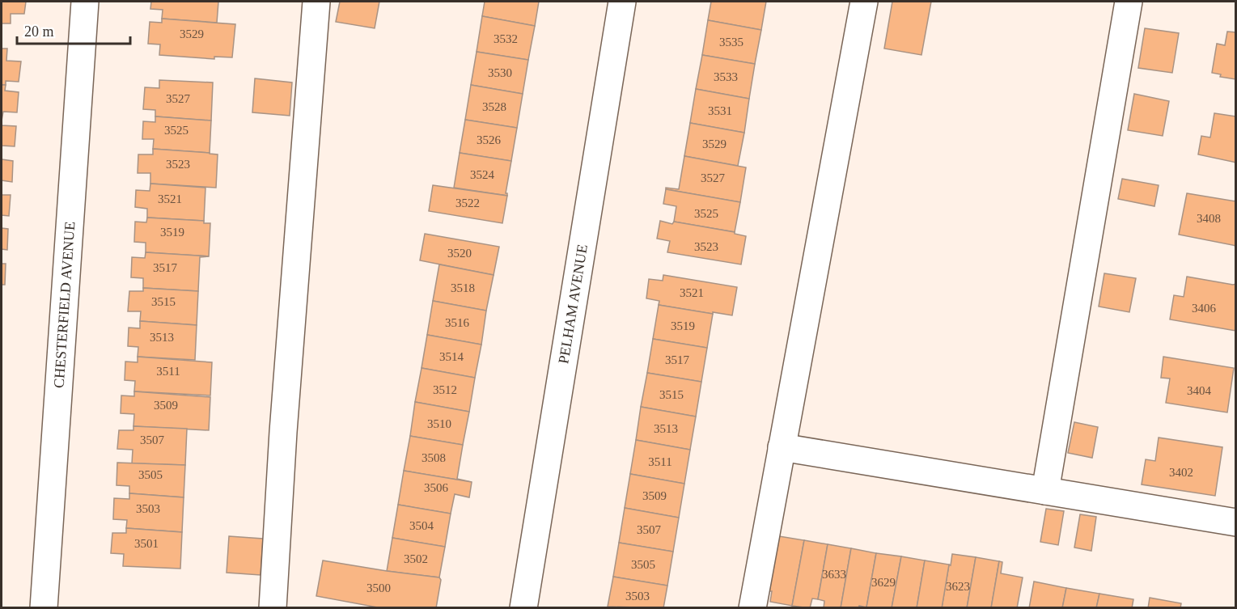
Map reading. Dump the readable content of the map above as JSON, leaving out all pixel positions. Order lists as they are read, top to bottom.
{
  "streets": {
    "street": ["CHESTERFIELD AVENUE", "PELHAM AVENUE"]
  },
  "house_numbers": [
    "3529",
    "3532",
    "3535",
    "3530",
    "3533",
    "3527",
    "3528",
    "3531",
    "3525",
    "3526",
    "3529",
    "3523",
    "3524",
    "3527",
    "3521",
    "3522",
    "3525",
    "3408",
    "3519",
    "3523",
    "3520",
    "3517",
    "3518",
    "3521",
    "3515",
    "3406",
    "3516",
    "3519",
    "3513",
    "3514",
    "3517",
    "3511",
    "3512",
    "3404",
    "3515",
    "3509",
    "3510",
    "3513",
    "3507",
    "3508",
    "3511",
    "3402",
    "3505",
    "3506",
    "3509",
    "3503",
    "3504",
    "3507",
    "3501",
    "3502",
    "3505",
    "3633",
    "3629",
    "3623",
    "3500",
    "3503"
  ],
  "scale_bar": "20 m"
}
